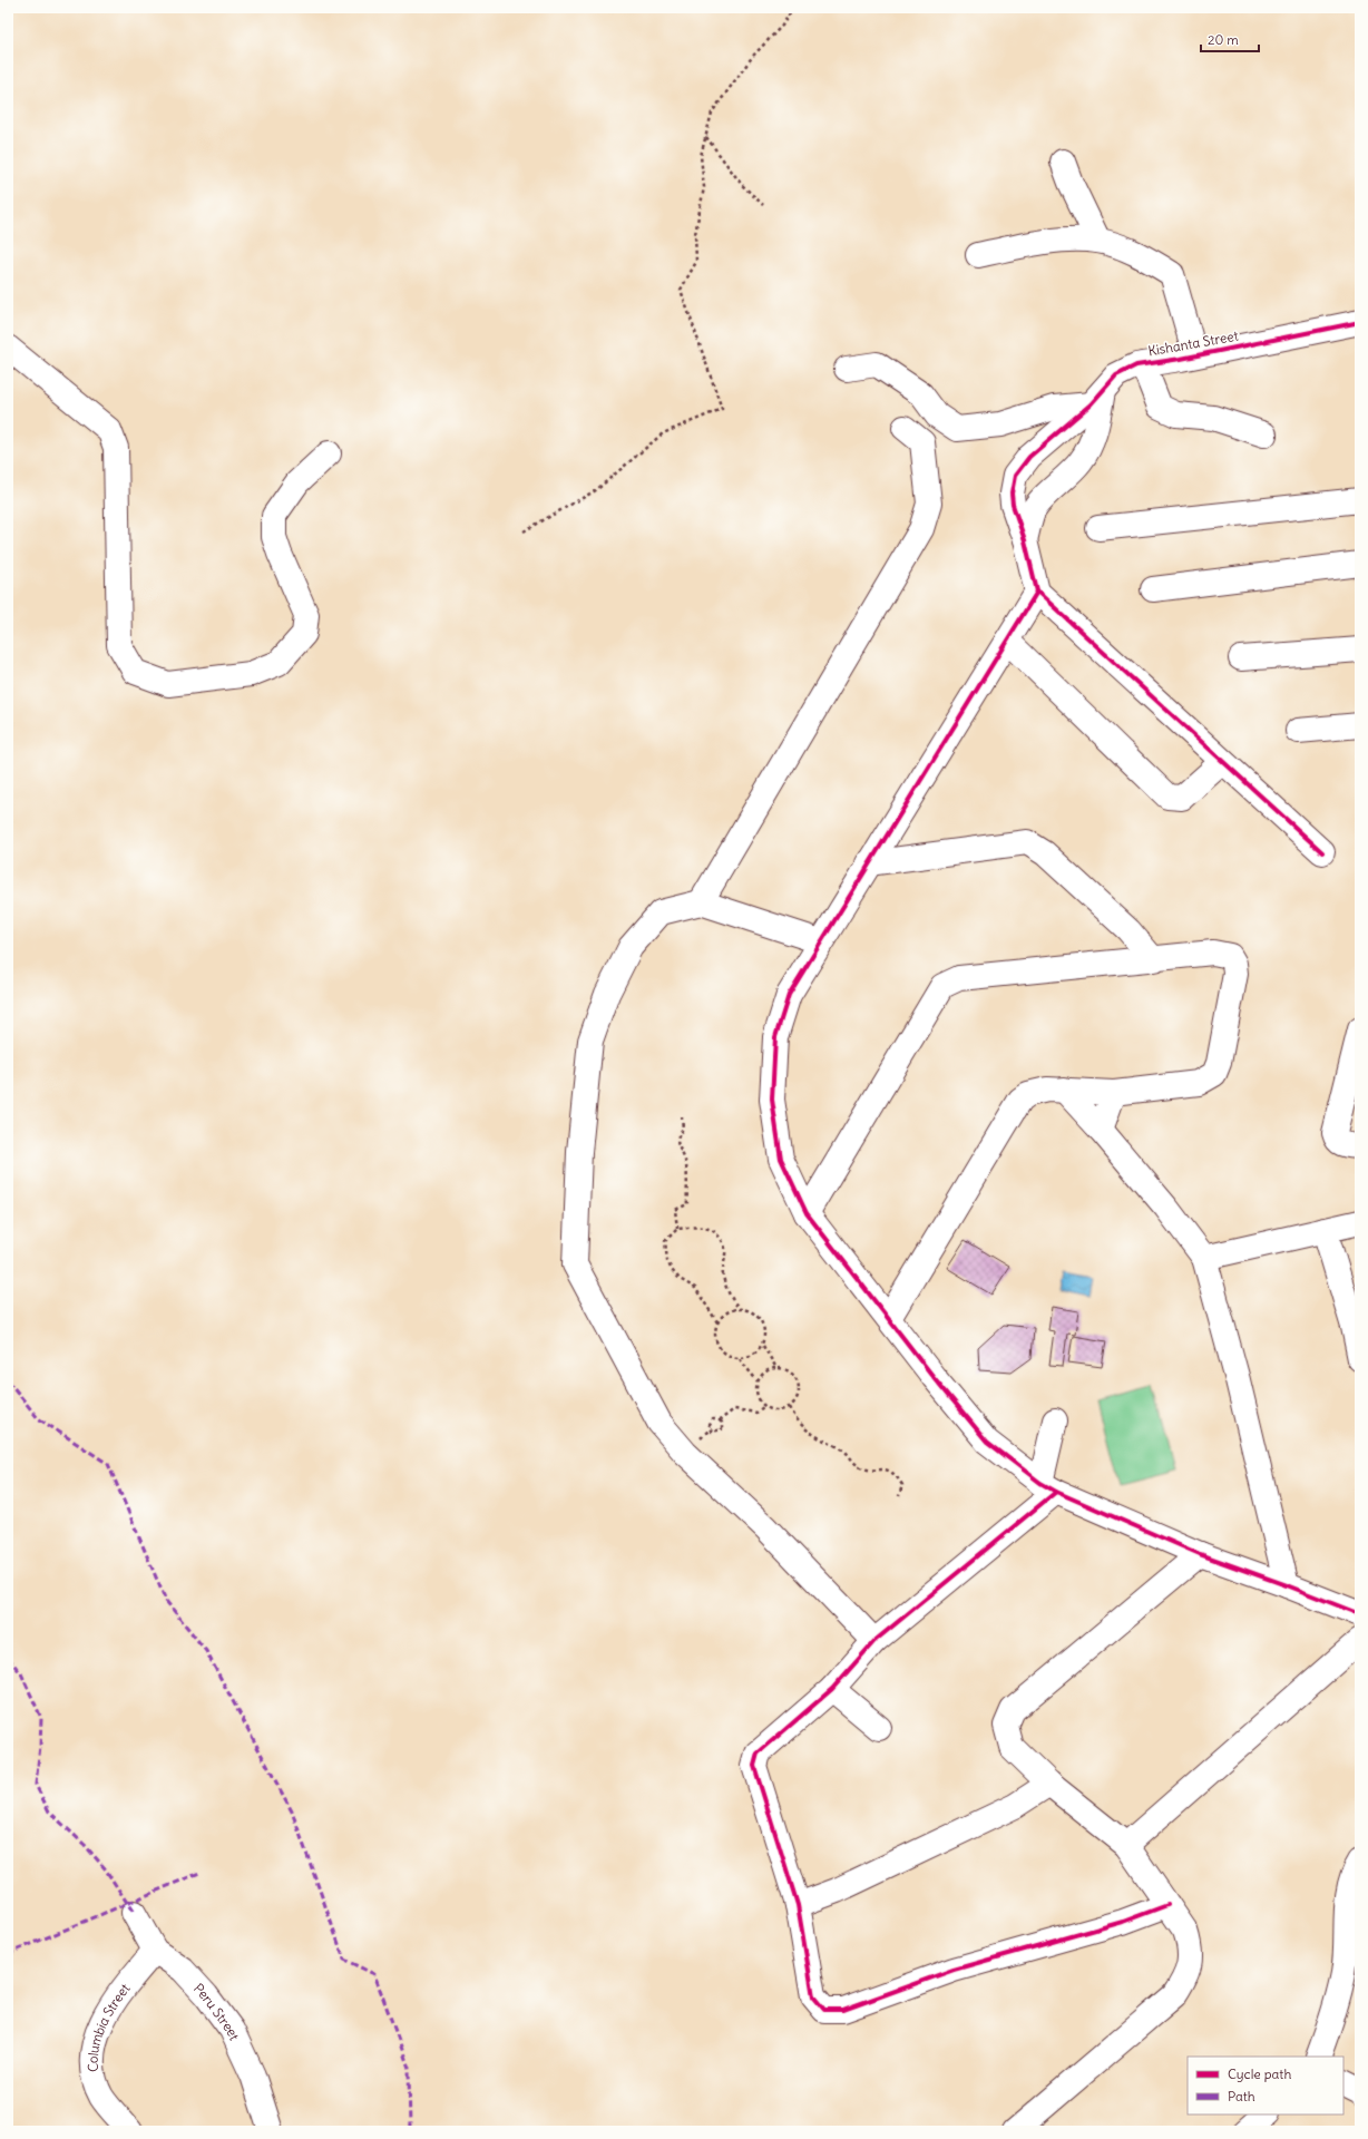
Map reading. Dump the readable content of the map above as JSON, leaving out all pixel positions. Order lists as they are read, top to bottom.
{
  "streets": {
    "street": ["Kishanta Street", "Peru Street", "Columbia Street"]
  },
  "crossings": [
    ["Peru Street", "Columbia Street"]
  ],
  "legend": ["Cycle path", "Path"],
  "scale_bar": "20 m"
}
